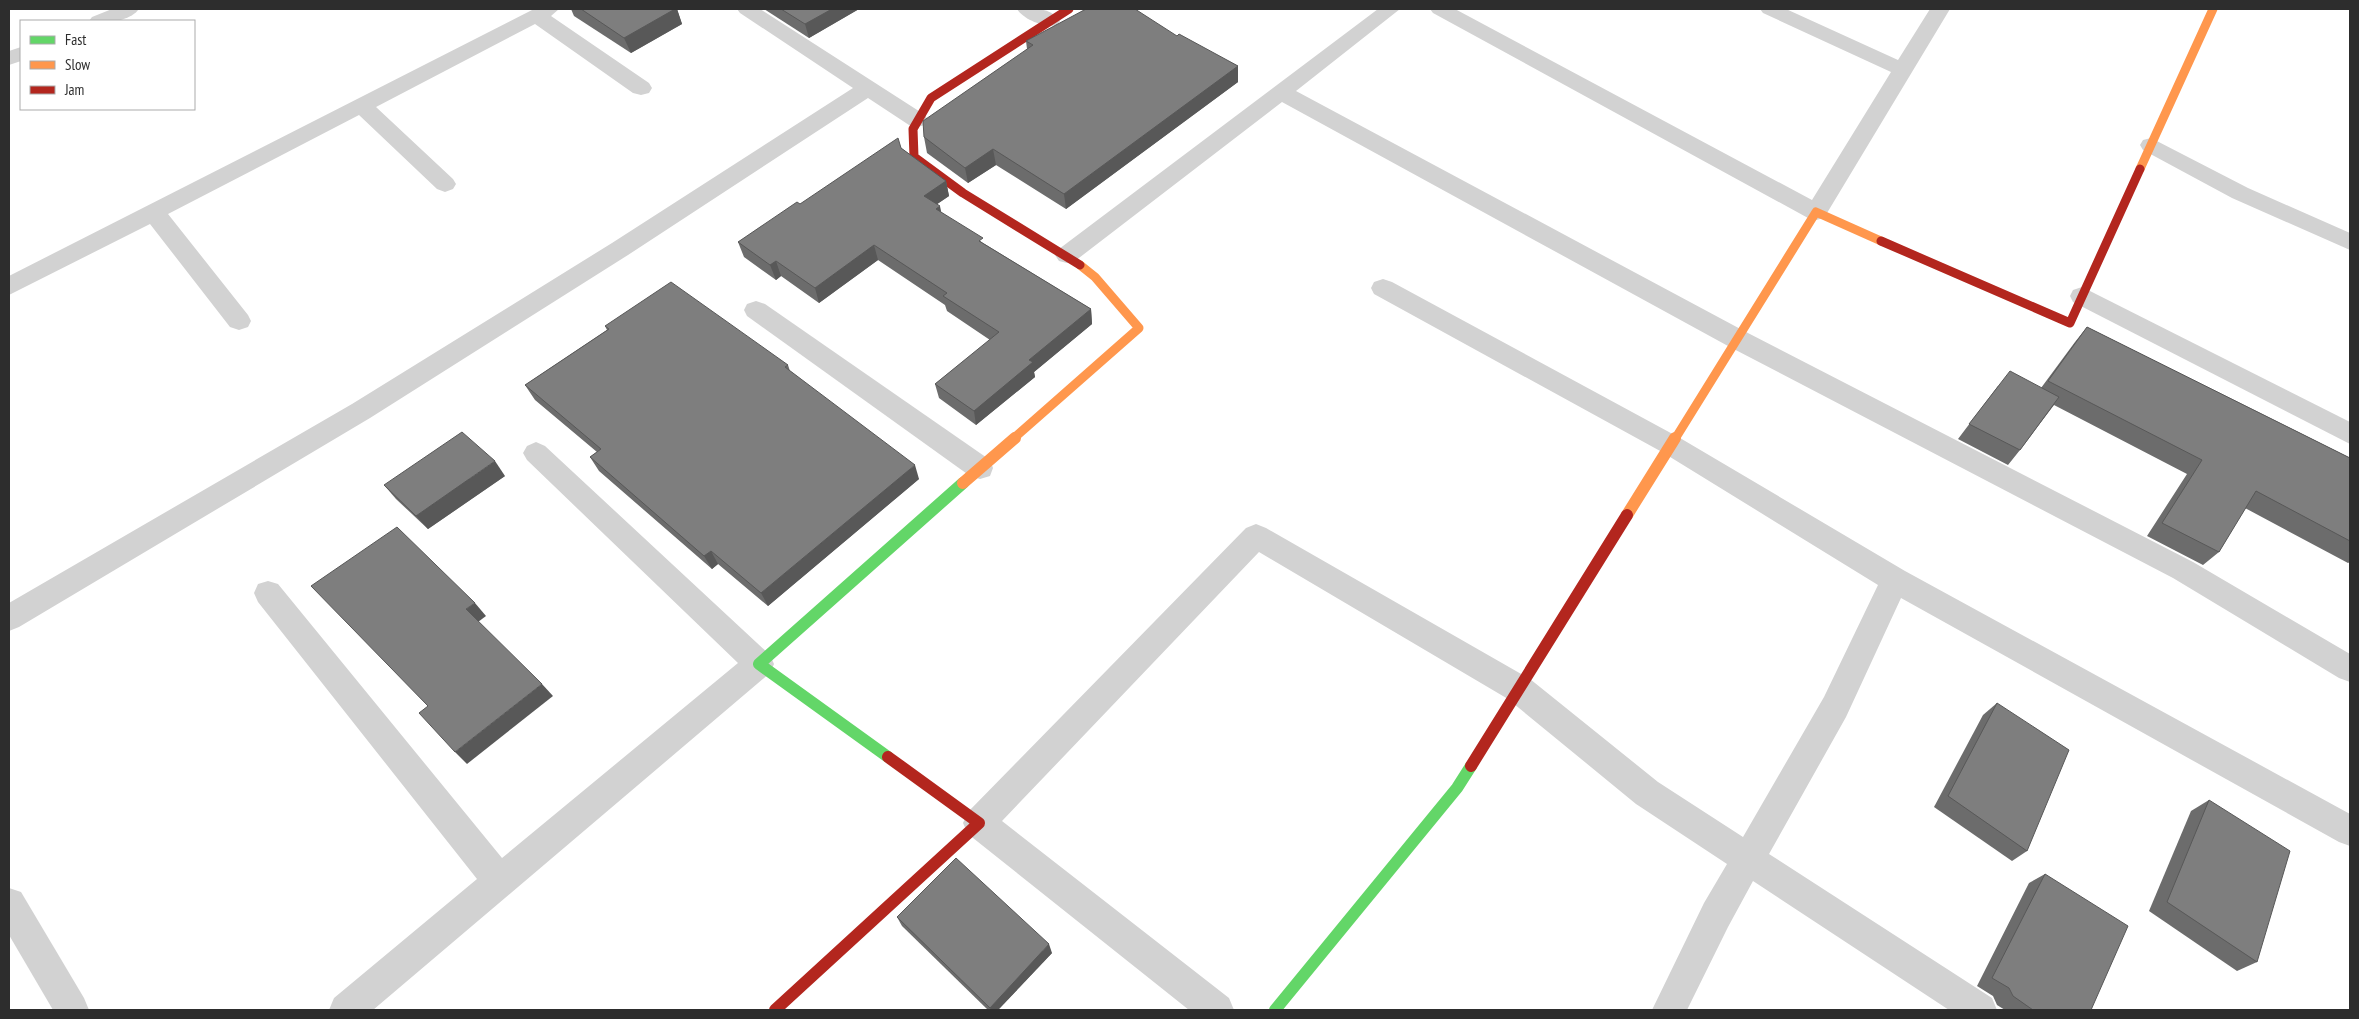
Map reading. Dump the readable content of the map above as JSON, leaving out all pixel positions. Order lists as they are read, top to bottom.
{
  "legend": ["Fast", "Slow", "Jam"]
}
